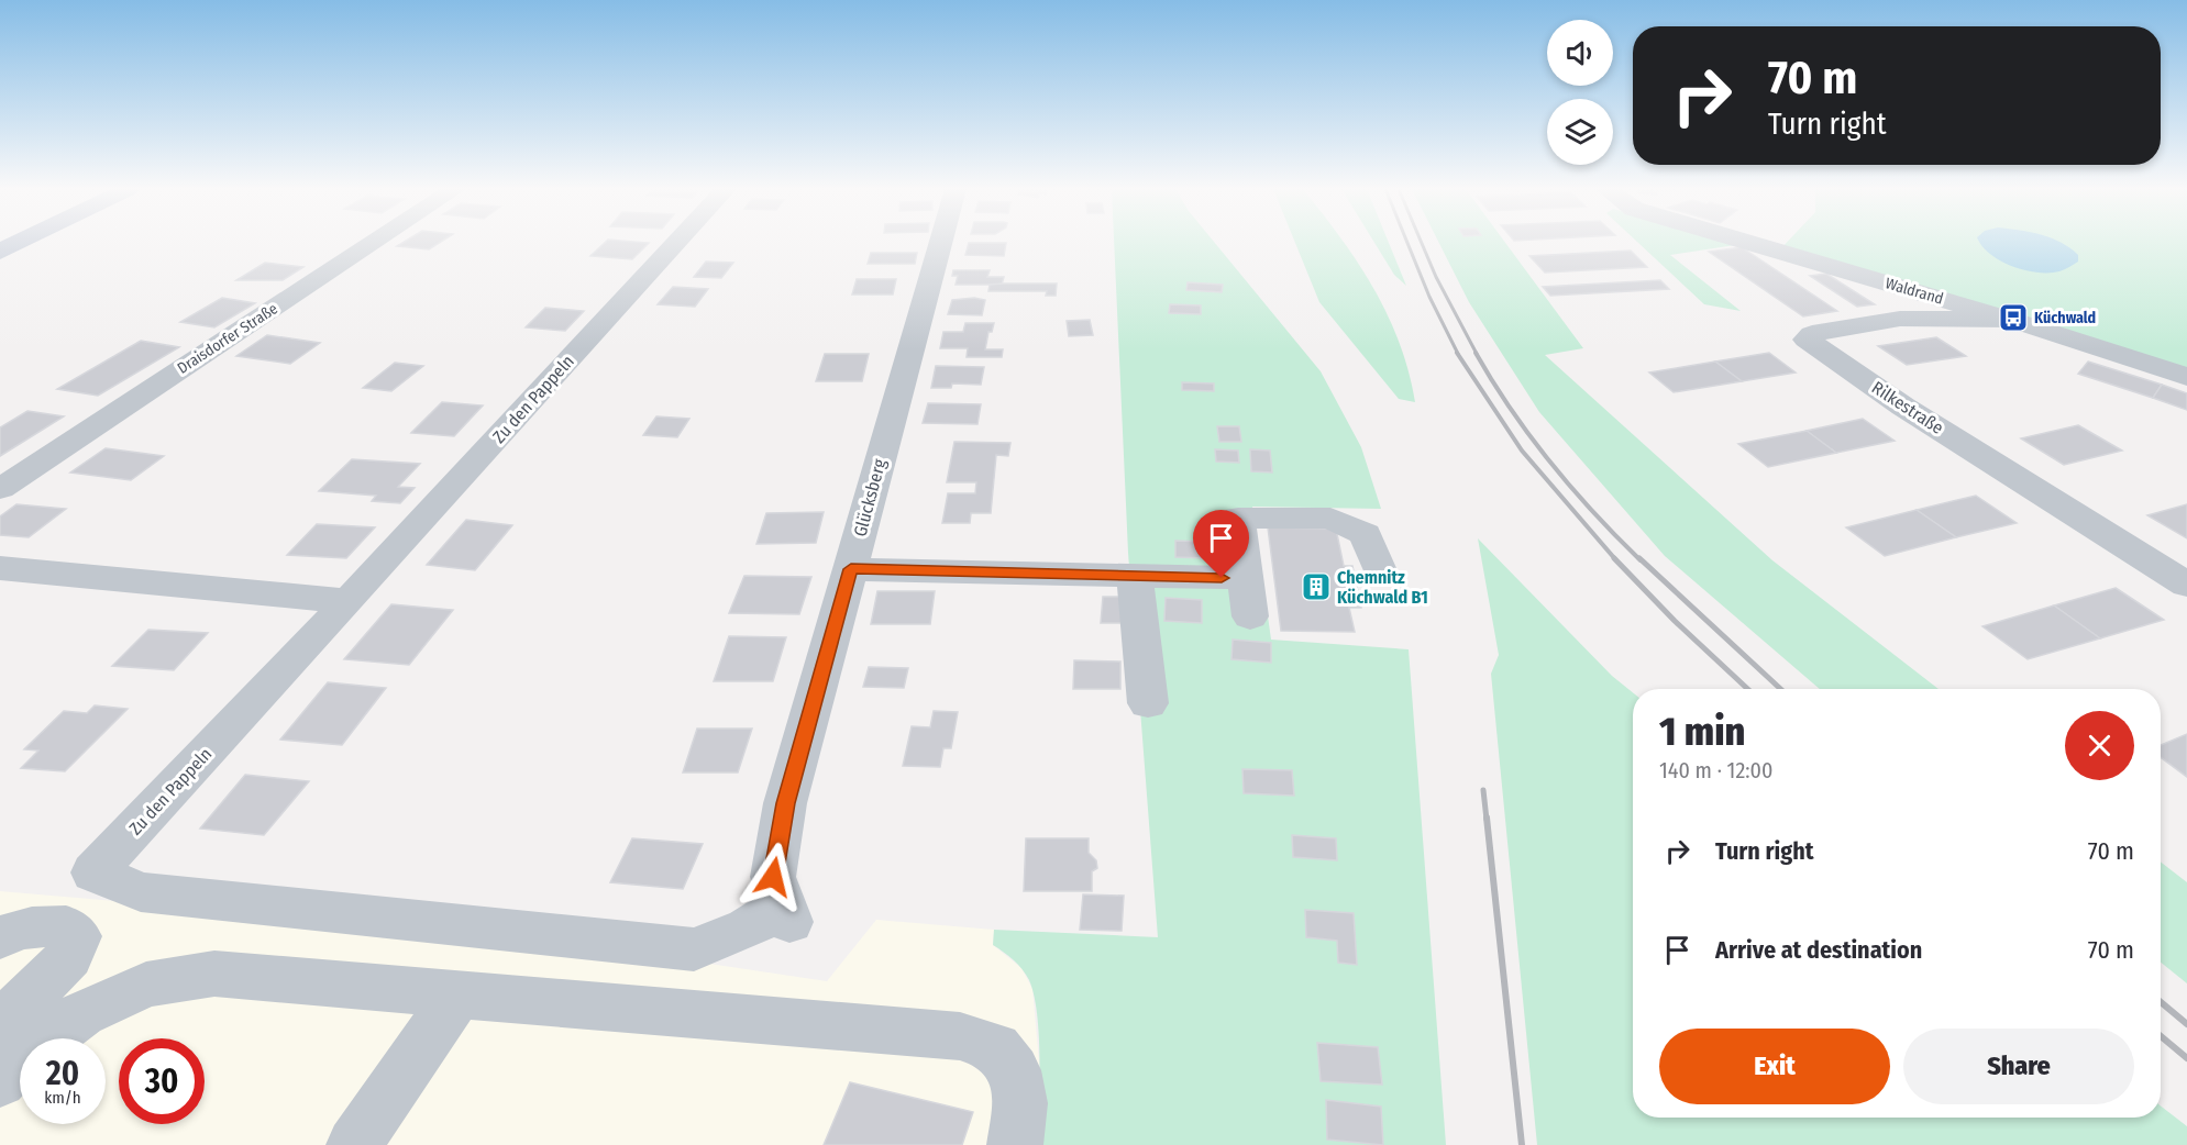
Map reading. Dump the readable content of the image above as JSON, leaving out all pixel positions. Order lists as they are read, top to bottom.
{
  "streets": {
    "street": [
      "Waldrand",
      "Draisdorfer Straße",
      "Zu den Pappeln",
      "Rilkestraße",
      "Glücksberg"
    ]
  },
  "crossings": [
    ["Waldrand", "Rilkestraße"],
    ["Zu den Pappeln", "Glücksberg"]
  ],
  "places": {
    "bus stop": ["Küchwald"],
    "building": ["Chemnitz Küchwald B1"]
  },
  "page": {
    "turn": ["70 m", "Turn right"],
    "heading": ["1 min", "140 m · 12:00"],
    "list": [
      {
        "name": "Turn right",
        "value": "70 m"
      },
      {
        "name": "Arrive at destination",
        "value": "70 m"
      }
    ],
    "buttons": ["Exit", "Share"],
    "speed": "20 km/h",
    "limit": "30"
  }
}
